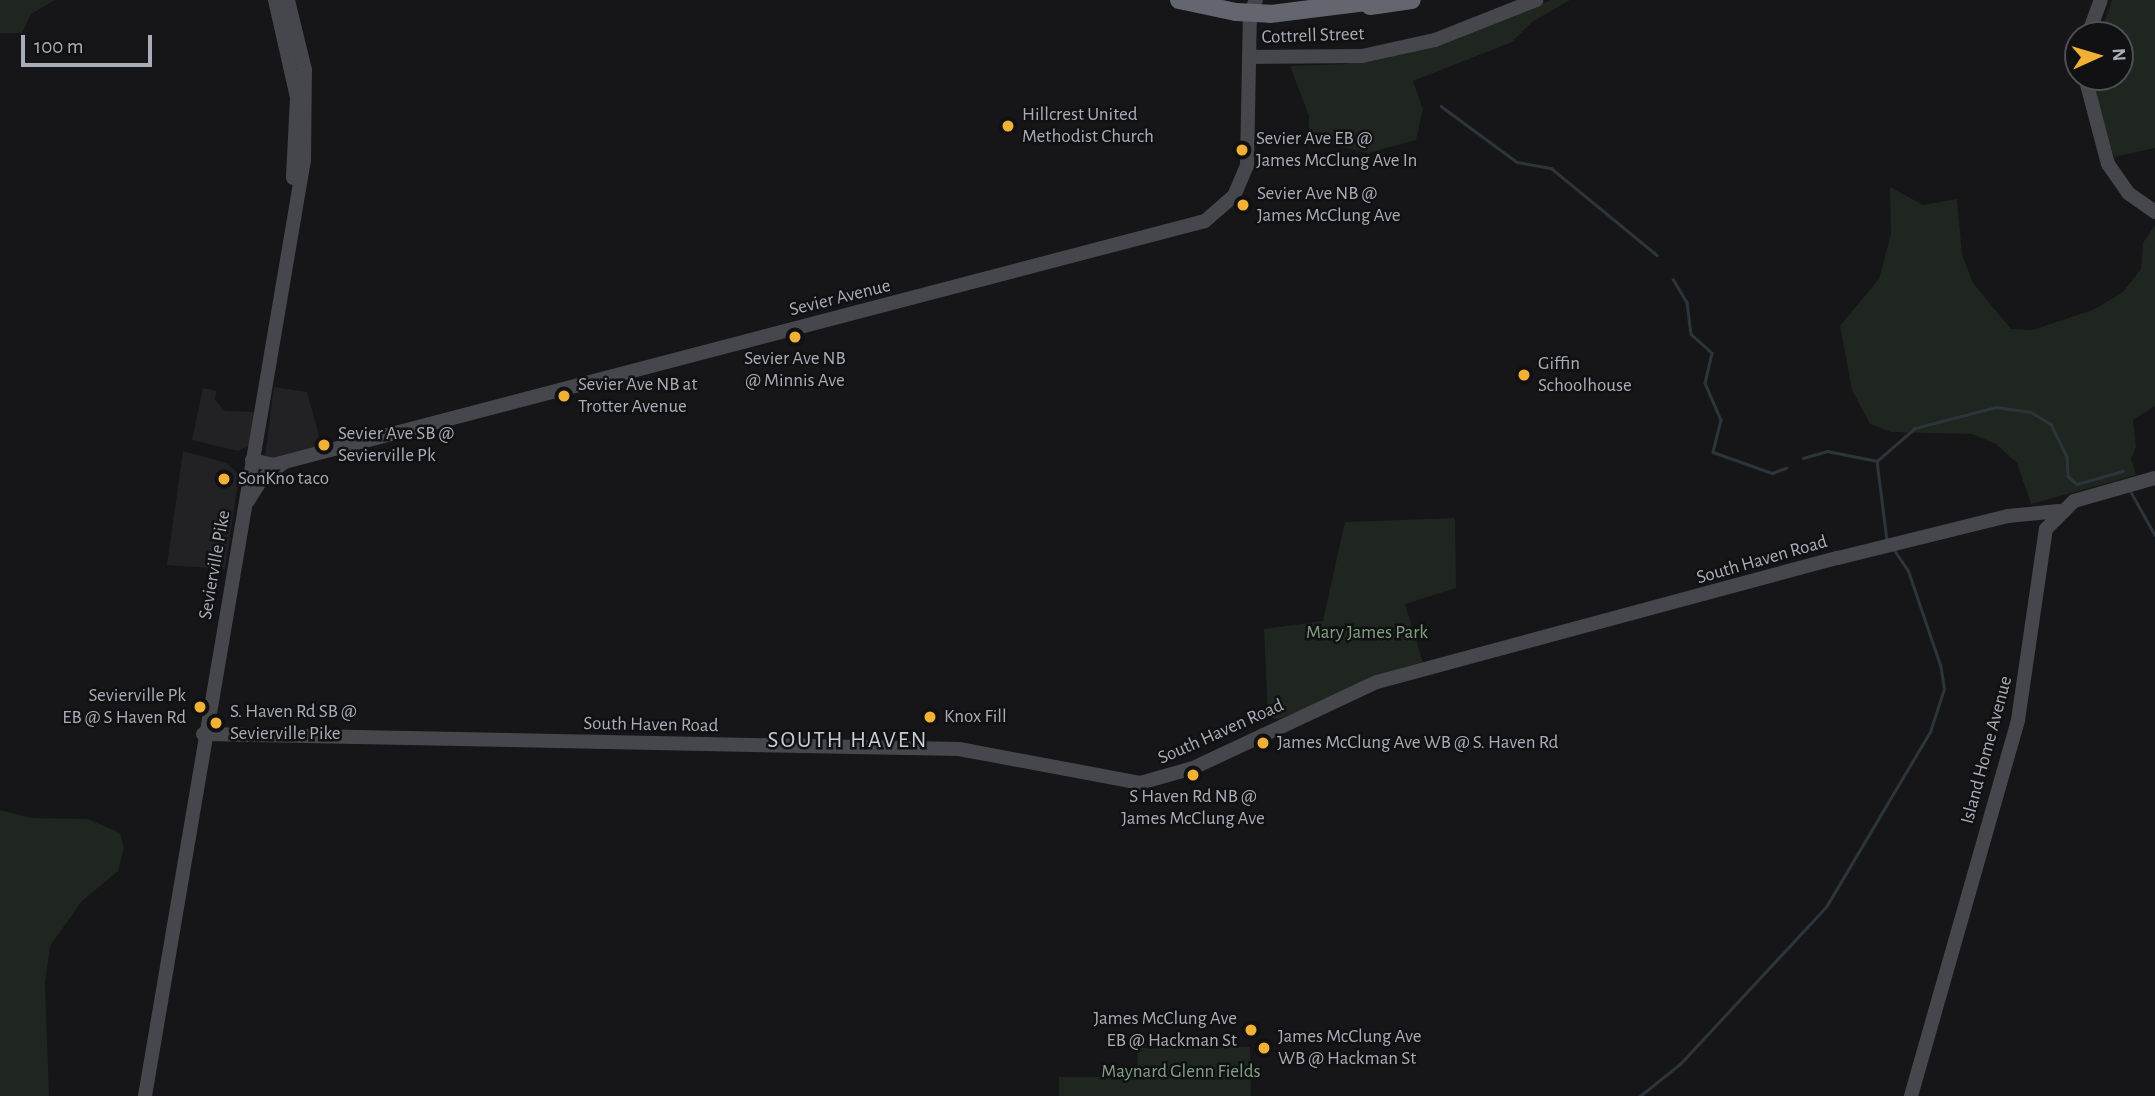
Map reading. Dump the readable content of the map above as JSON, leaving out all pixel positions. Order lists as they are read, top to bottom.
{
  "streets": {
    "street": [
      "Cottrell Street",
      "Sevier Avenue",
      "South Haven Road",
      "Sevierville Pike",
      "Island Home Avenue"
    ]
  },
  "crossings": [
    ["Cottrell Street", "Sevier Avenue"],
    ["Sevier Avenue", "Sevierville Pike"],
    ["South Haven Road", "Sevierville Pike"],
    ["South Haven Road", "Island Home Avenue"]
  ],
  "districts": ["SOUTH HAVEN"],
  "parks": ["Mary James Park", "Maynard Glenn Fields"],
  "places": [
    "Hillcrest United Methodist Church",
    "Sevier Ave EB @ James McClung Ave In",
    "Sevier Ave NB @ James McClung Ave",
    "Sevier Ave NB @ Minnis Ave",
    "Giffin Schoolhouse",
    "Sevier Ave NB at Trotter Avenue",
    "Sevier Ave SB @ Sevierville Pk",
    "SonKno taco",
    "Sevierville Pk EB @ S Haven Rd",
    "Knox Fill",
    "S. Haven Rd SB @ Sevierville Pike",
    "James McClung Ave WB @ S. Haven Rd",
    "S Haven Rd NB @ James McClung Ave",
    "James McClung Ave EB @ Hackman St",
    "James McClung Ave WB @ Hackman St"
  ],
  "scale_bar": "100 m",
  "north": "right"
}
